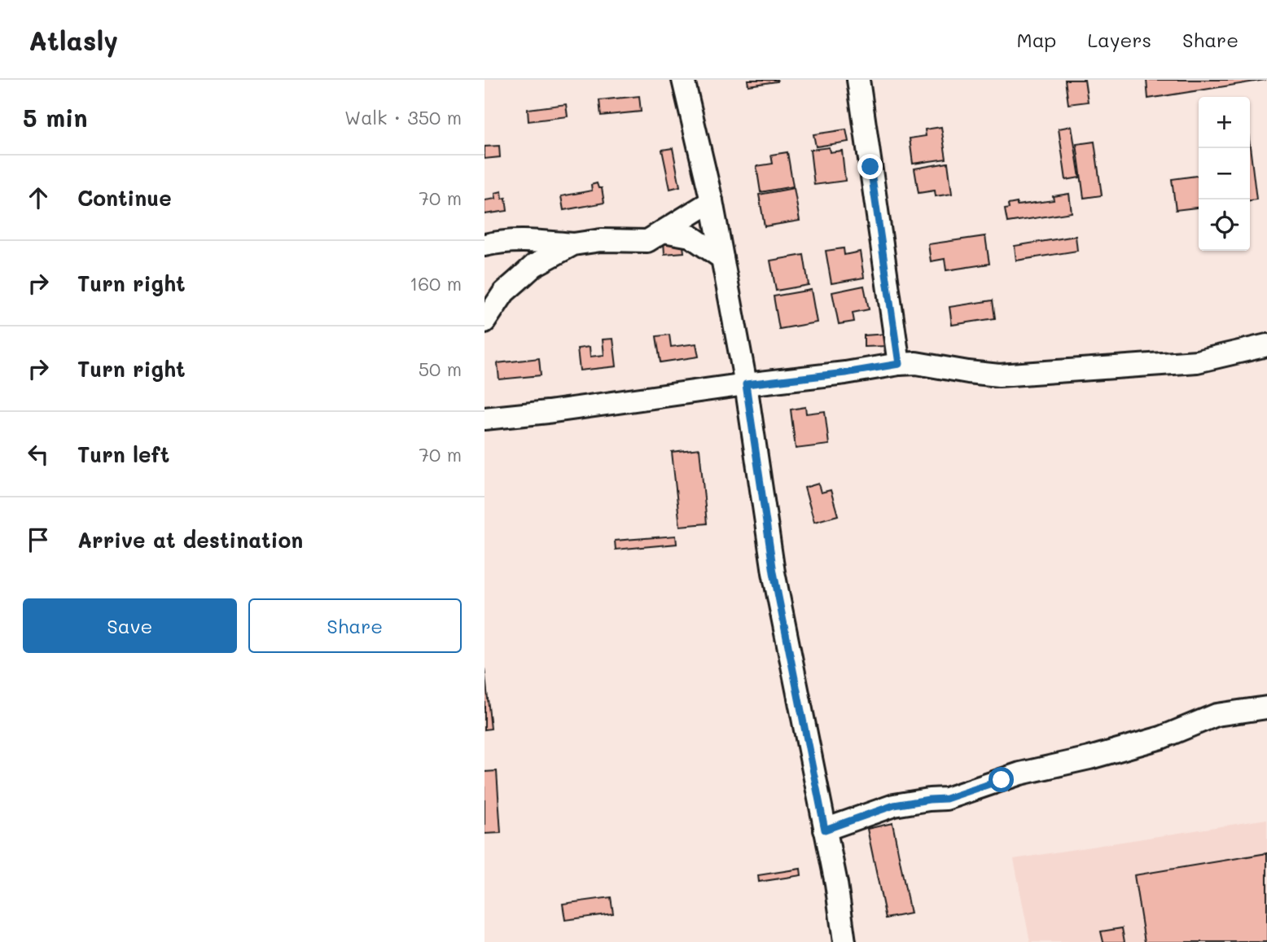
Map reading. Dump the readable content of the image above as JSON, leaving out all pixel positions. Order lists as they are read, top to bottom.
{
  "page": {
    "header": "Atlasly",
    "nav": ["Map", "Layers", "Share"],
    "heading": ["5 min", "Walk · 350 m"],
    "map_buttons": ["+", "−"],
    "list": [
      ["Continue", "70 m"],
      ["Turn right", "160 m"],
      ["Turn right", "50 m"],
      ["Turn left", "70 m"],
      "Arrive at destination"
    ],
    "buttons": ["Save", "Share"]
  }
}
